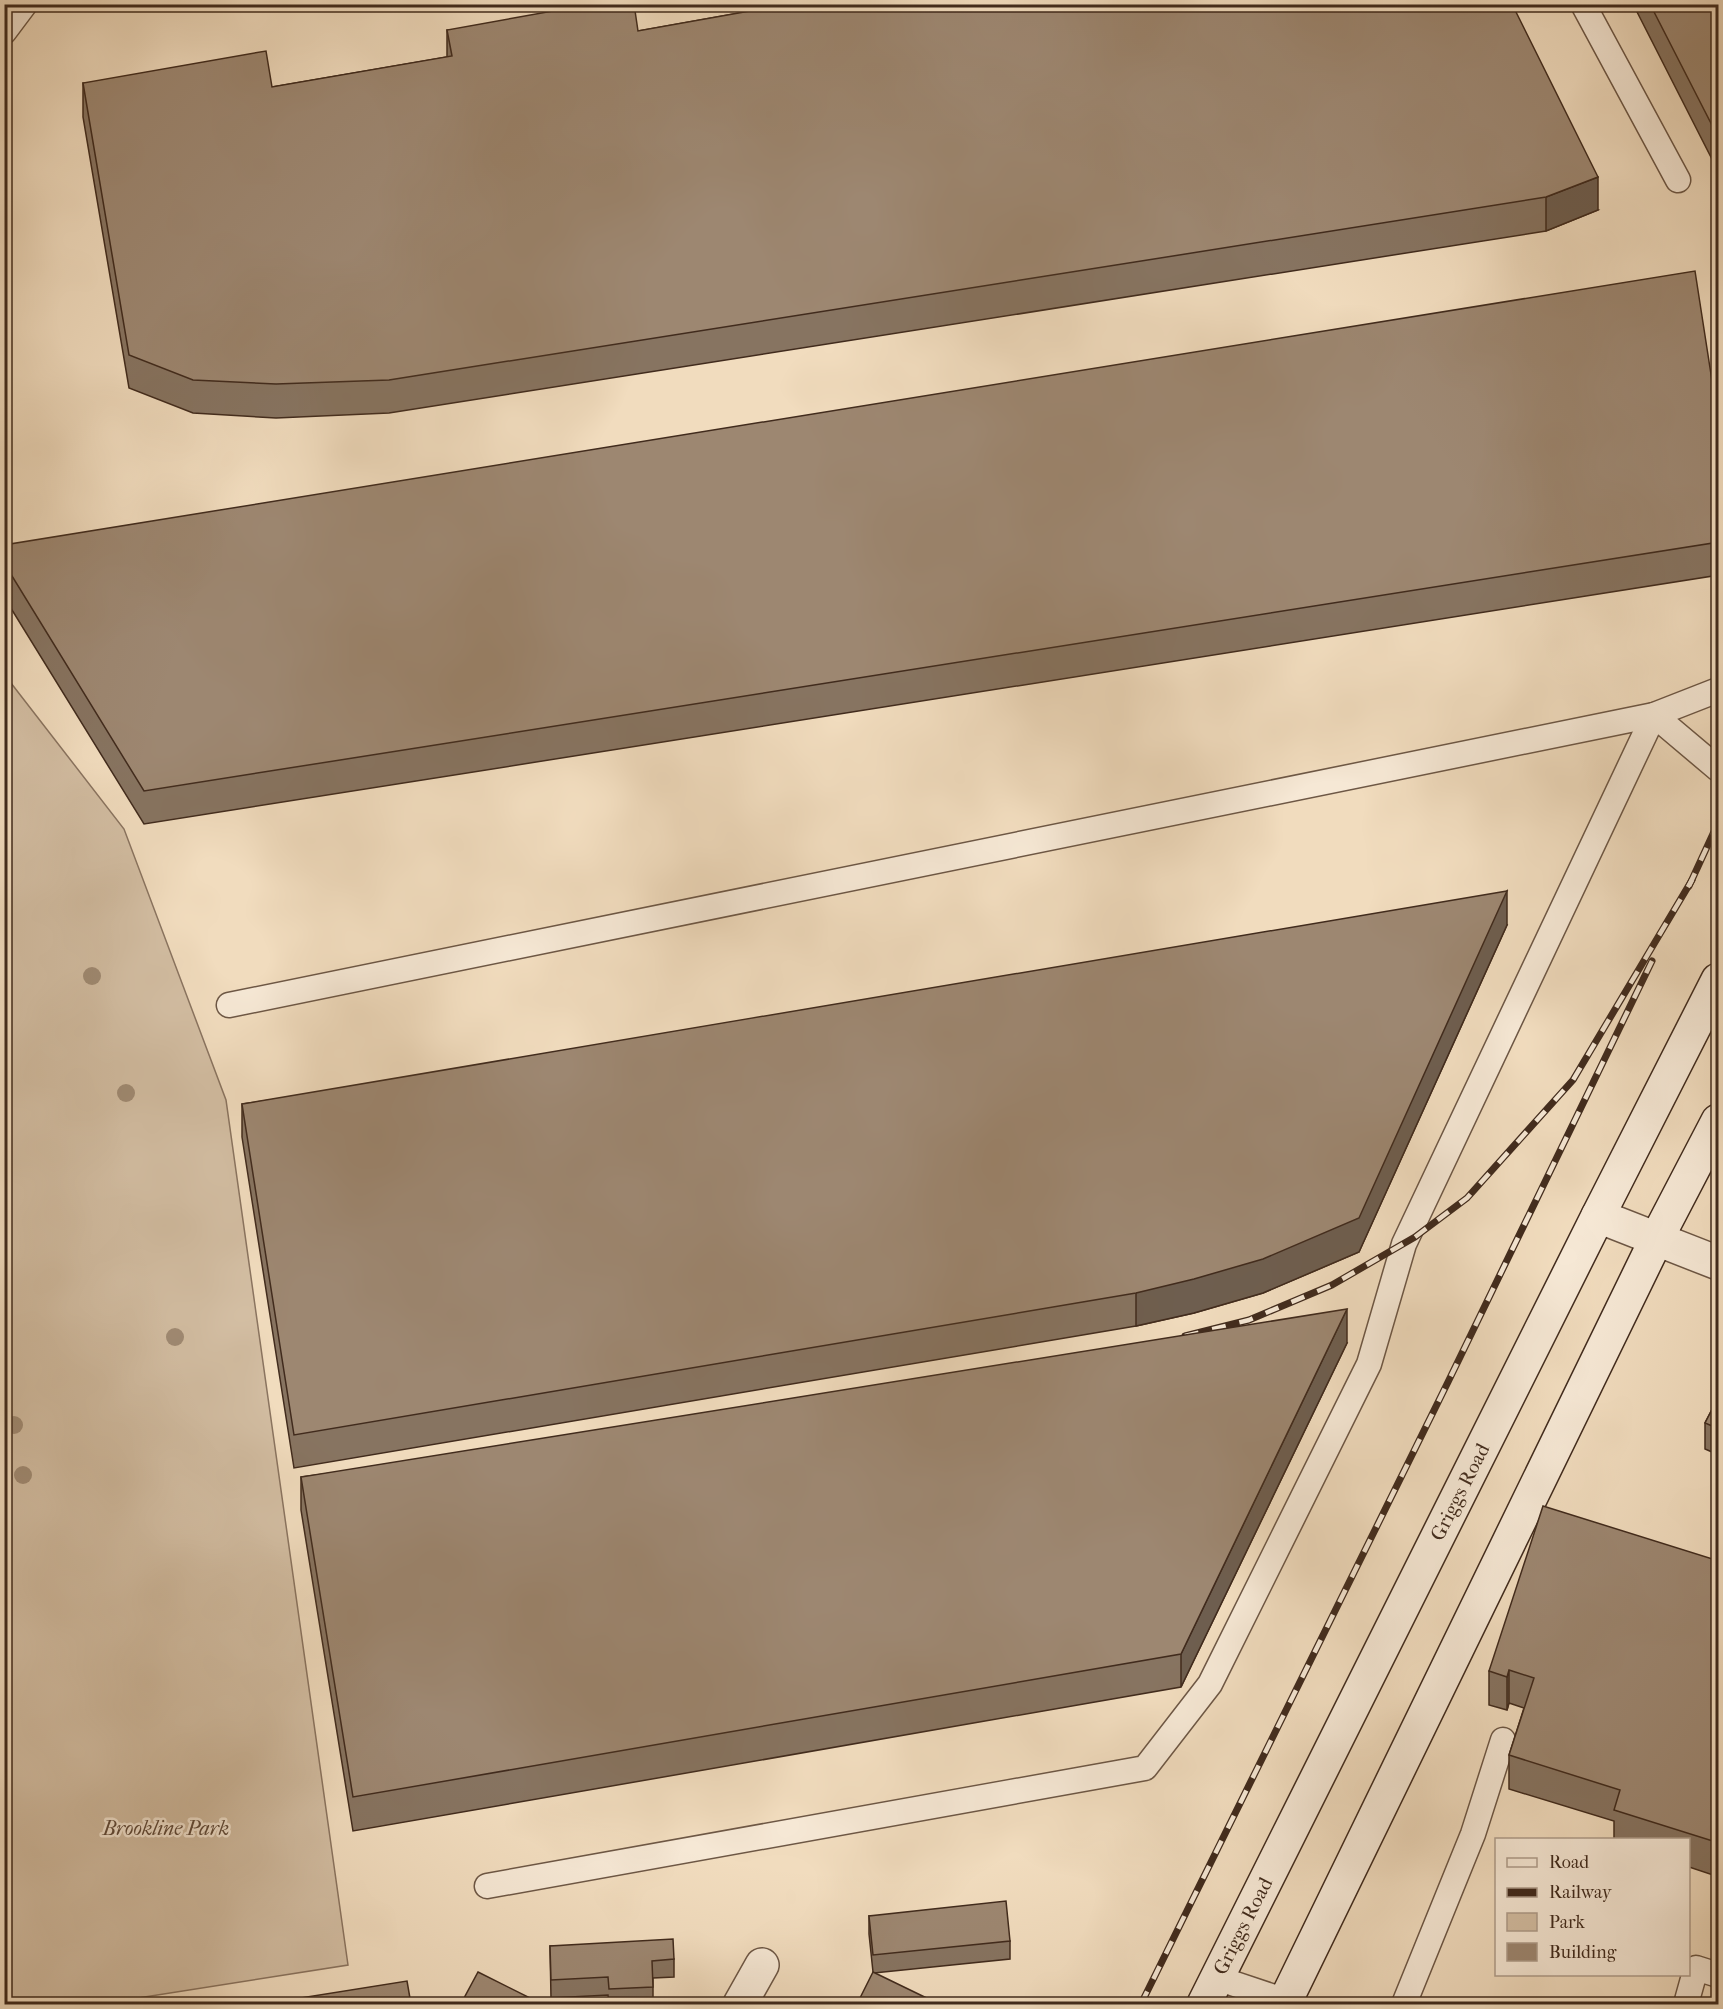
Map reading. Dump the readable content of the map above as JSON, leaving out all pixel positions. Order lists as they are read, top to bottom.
{
  "streets": {
    "main road": ["Griggs Road"]
  },
  "parks": ["Brookline Park"],
  "legend": [
    "Road",
    "Railway",
    "Park",
    "Building"
  ]
}
